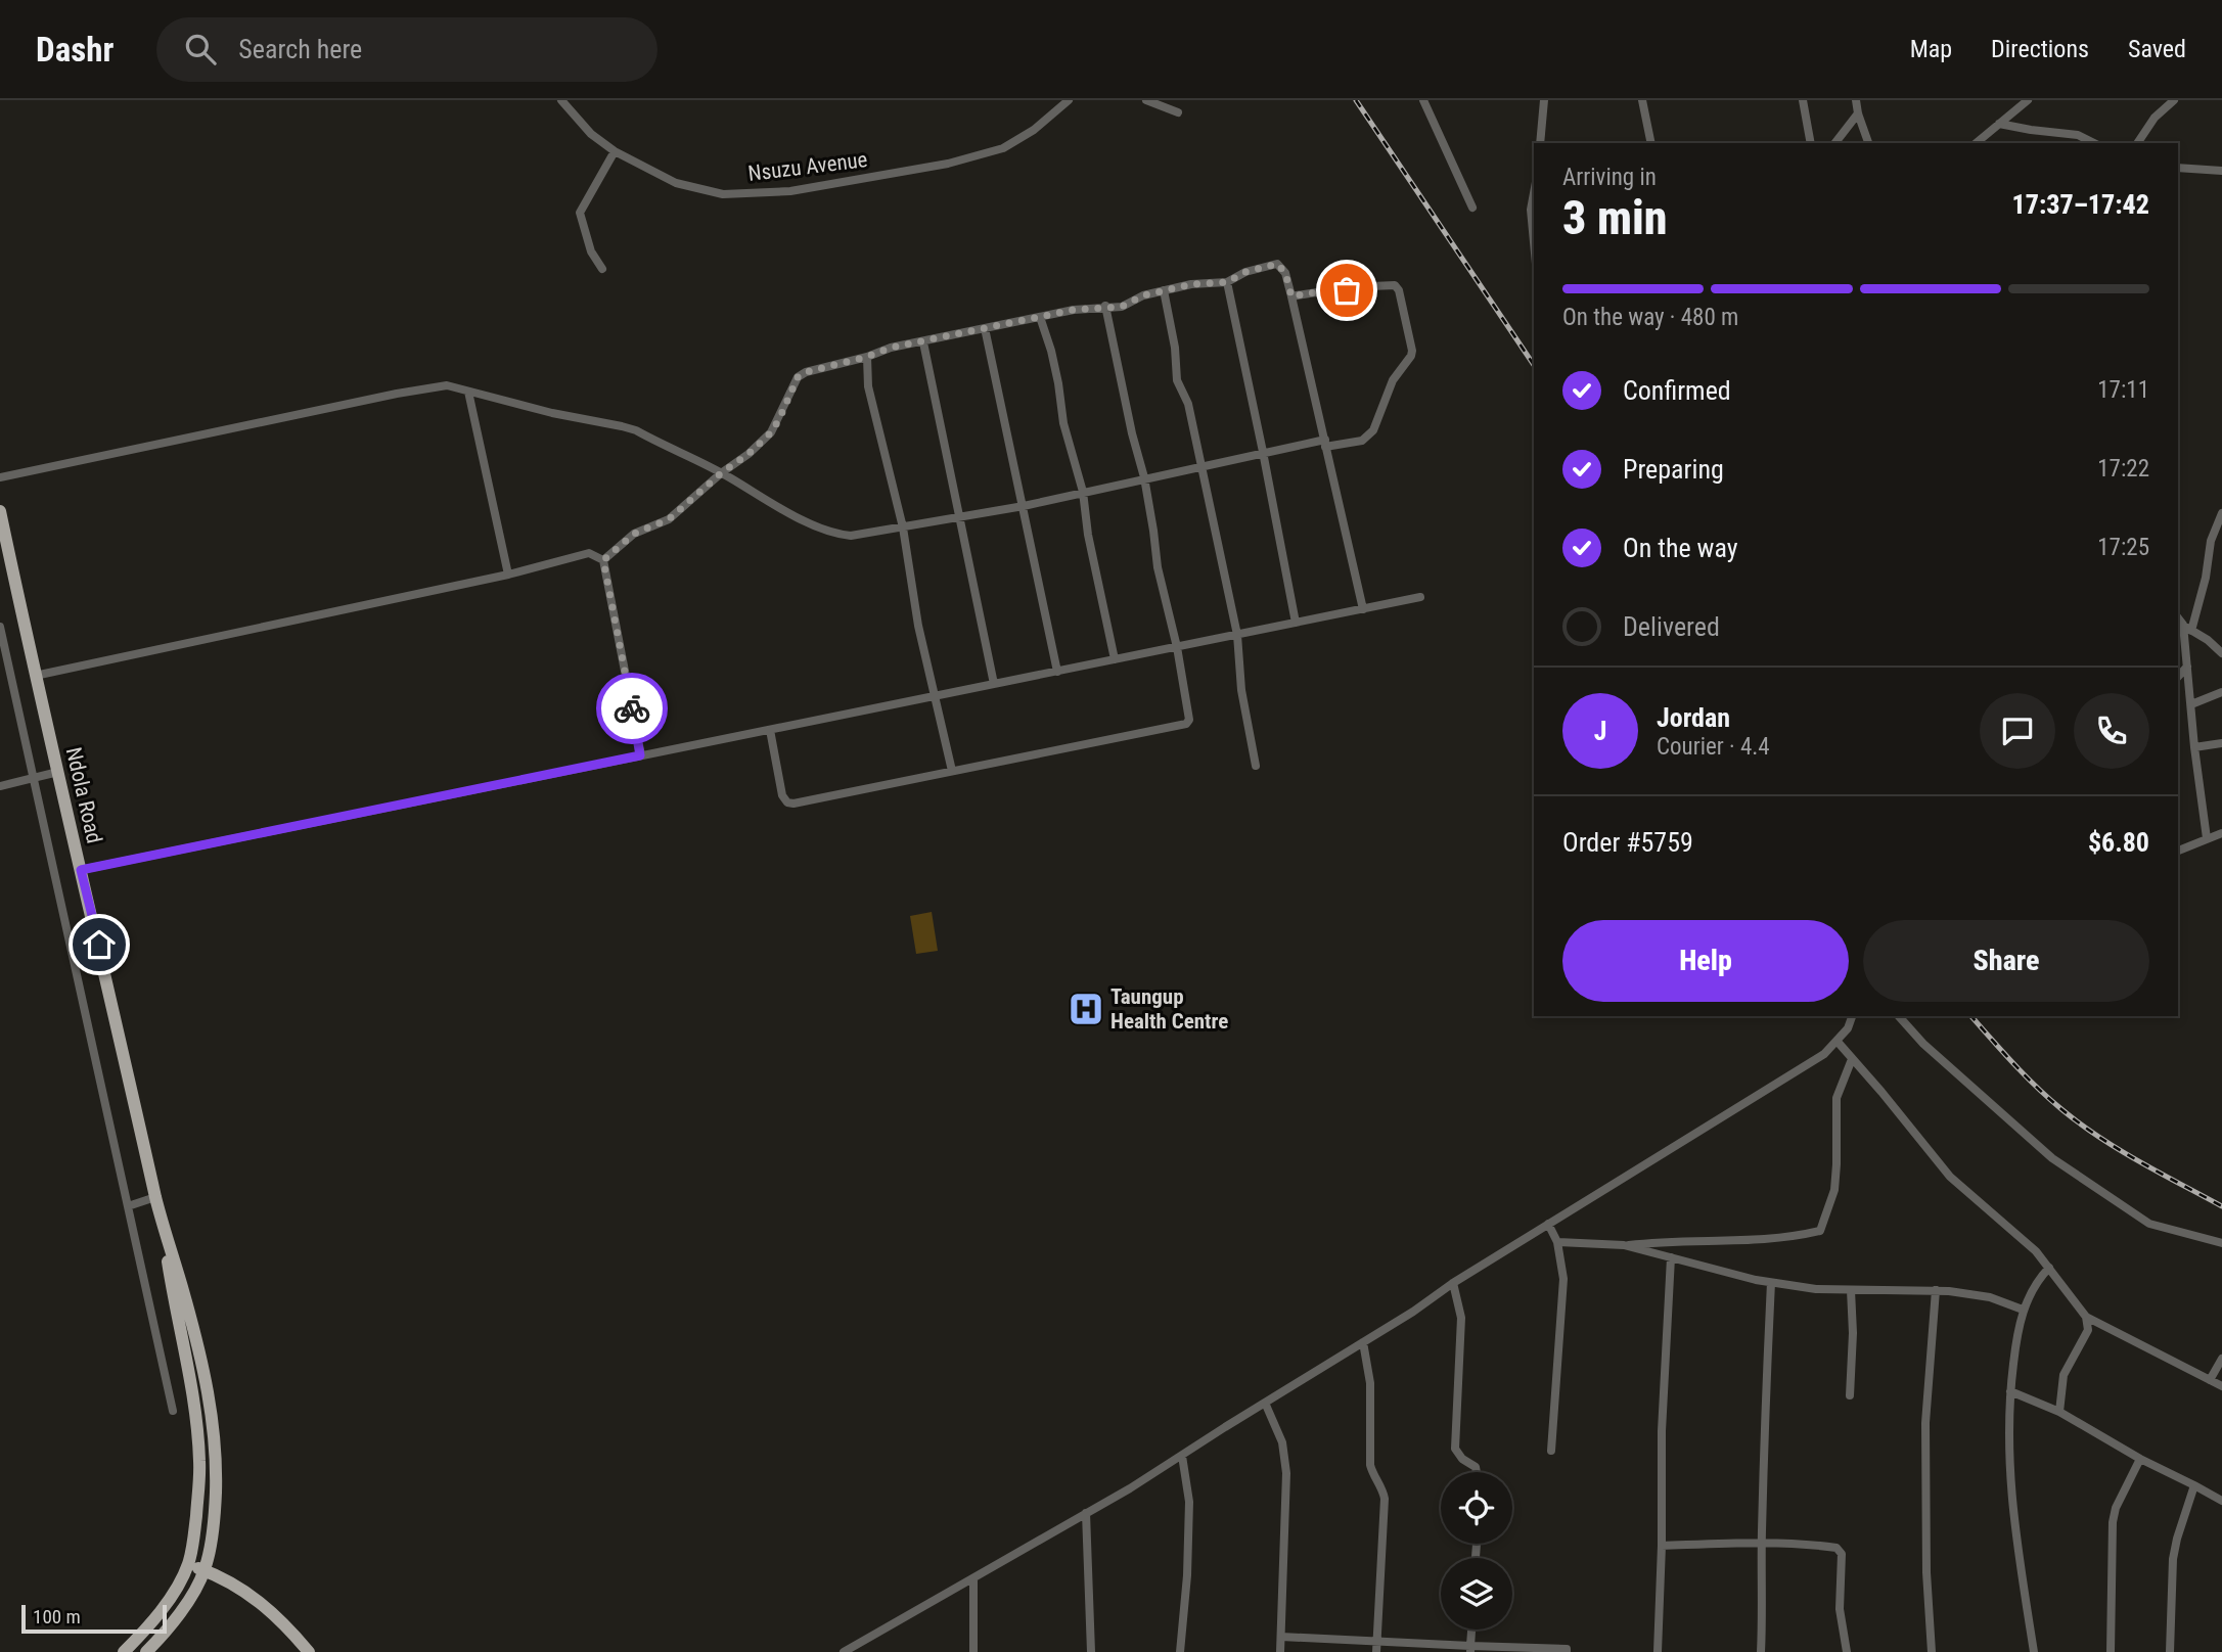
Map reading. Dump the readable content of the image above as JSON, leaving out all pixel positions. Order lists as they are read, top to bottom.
{
  "streets": {
    "main road": ["Ndola Road"],
    "street": ["Nsuzu Avenue"]
  },
  "places": {
    "hospital": ["Taungup Health Centre"]
  },
  "scale_bar": "100 m",
  "page": {
    "header": "Dashr",
    "search": "Search here",
    "nav": ["Map", "Directions", "Saved"],
    "heading": ["3 min", "Arriving in", "17:37–17:42"],
    "panel": [
      "Jordan",
      "Courier · 4.4",
      "Order #5759",
      "$6.80"
    ],
    "bar": "On the way · 480 m",
    "list": [
      ["Confirmed", "17:11"],
      ["Preparing", "17:22"],
      ["On the way", "17:25"],
      "Delivered"
    ],
    "round": "J",
    "buttons": ["Help", "Share"],
    "scale": "100 m"
  }
}
